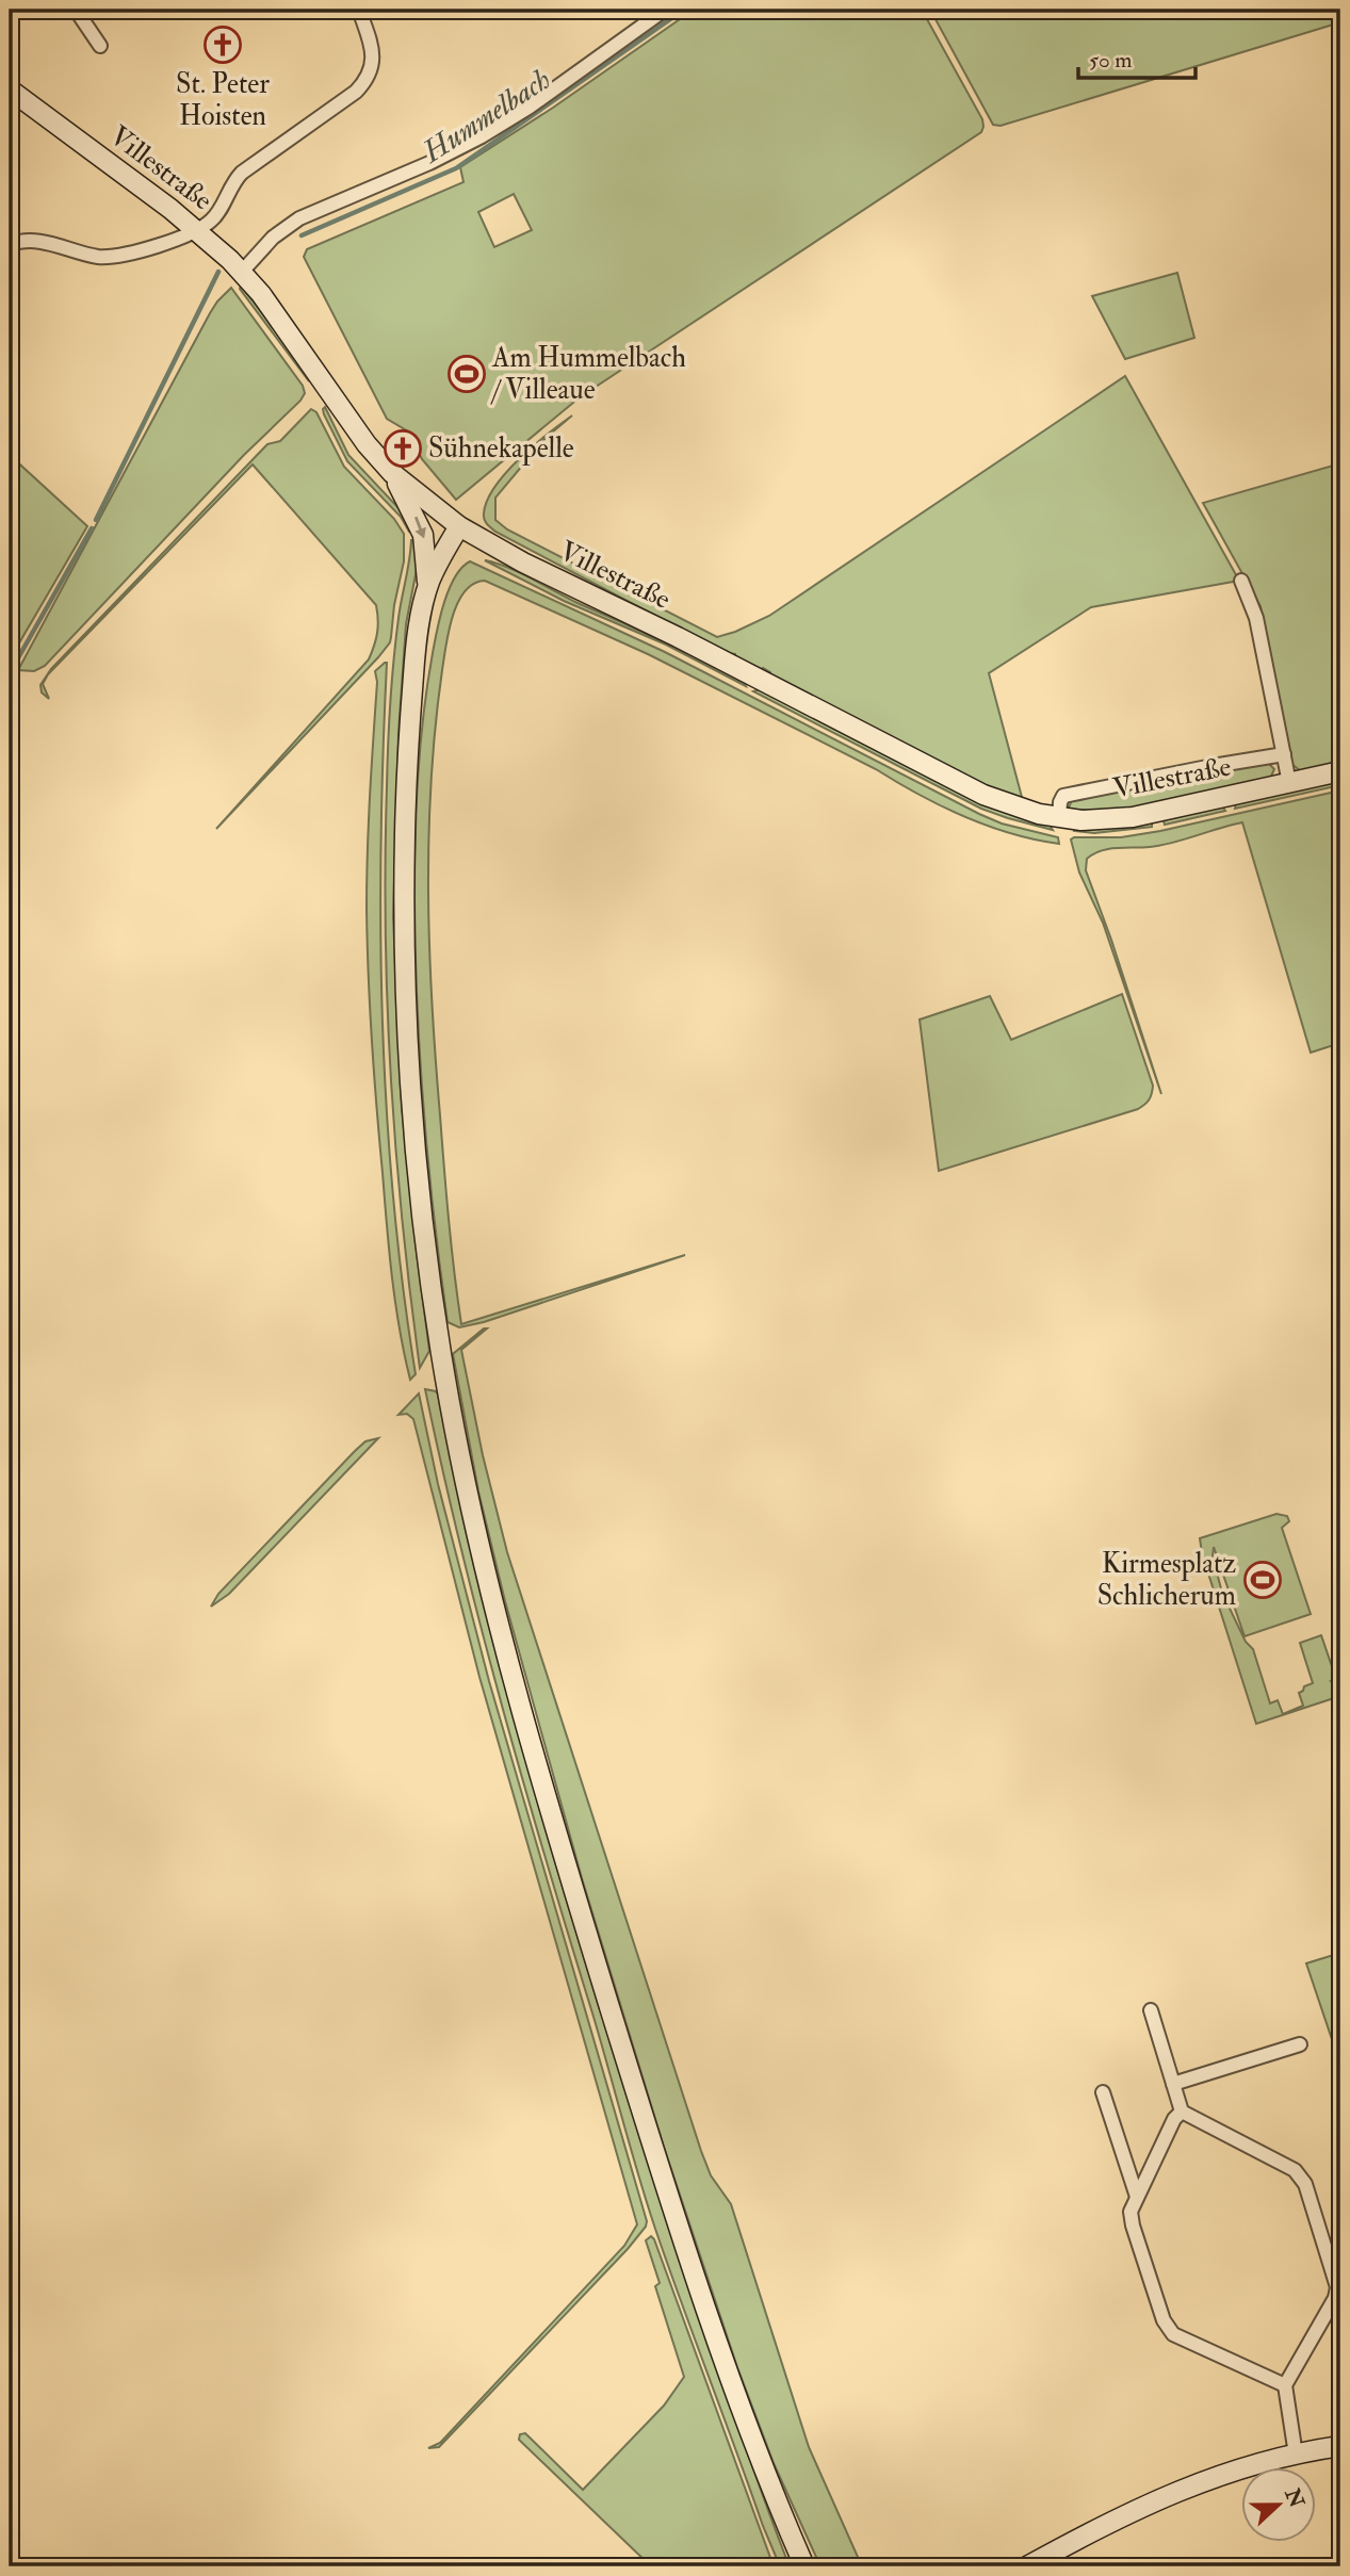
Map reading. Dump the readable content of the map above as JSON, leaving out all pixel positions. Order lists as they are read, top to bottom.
{
  "streets": {
    "main road": ["Villestraße"]
  },
  "water": ["Hummelbach"],
  "places": {
    "church": ["St. Peter Hoisten", "Sühnekapelle"],
    "sports": ["Am Hummelbach / Villeaue", "Kirmesplatz Schlicherum"]
  },
  "scale_bar": "50 m",
  "north": "right"
}
